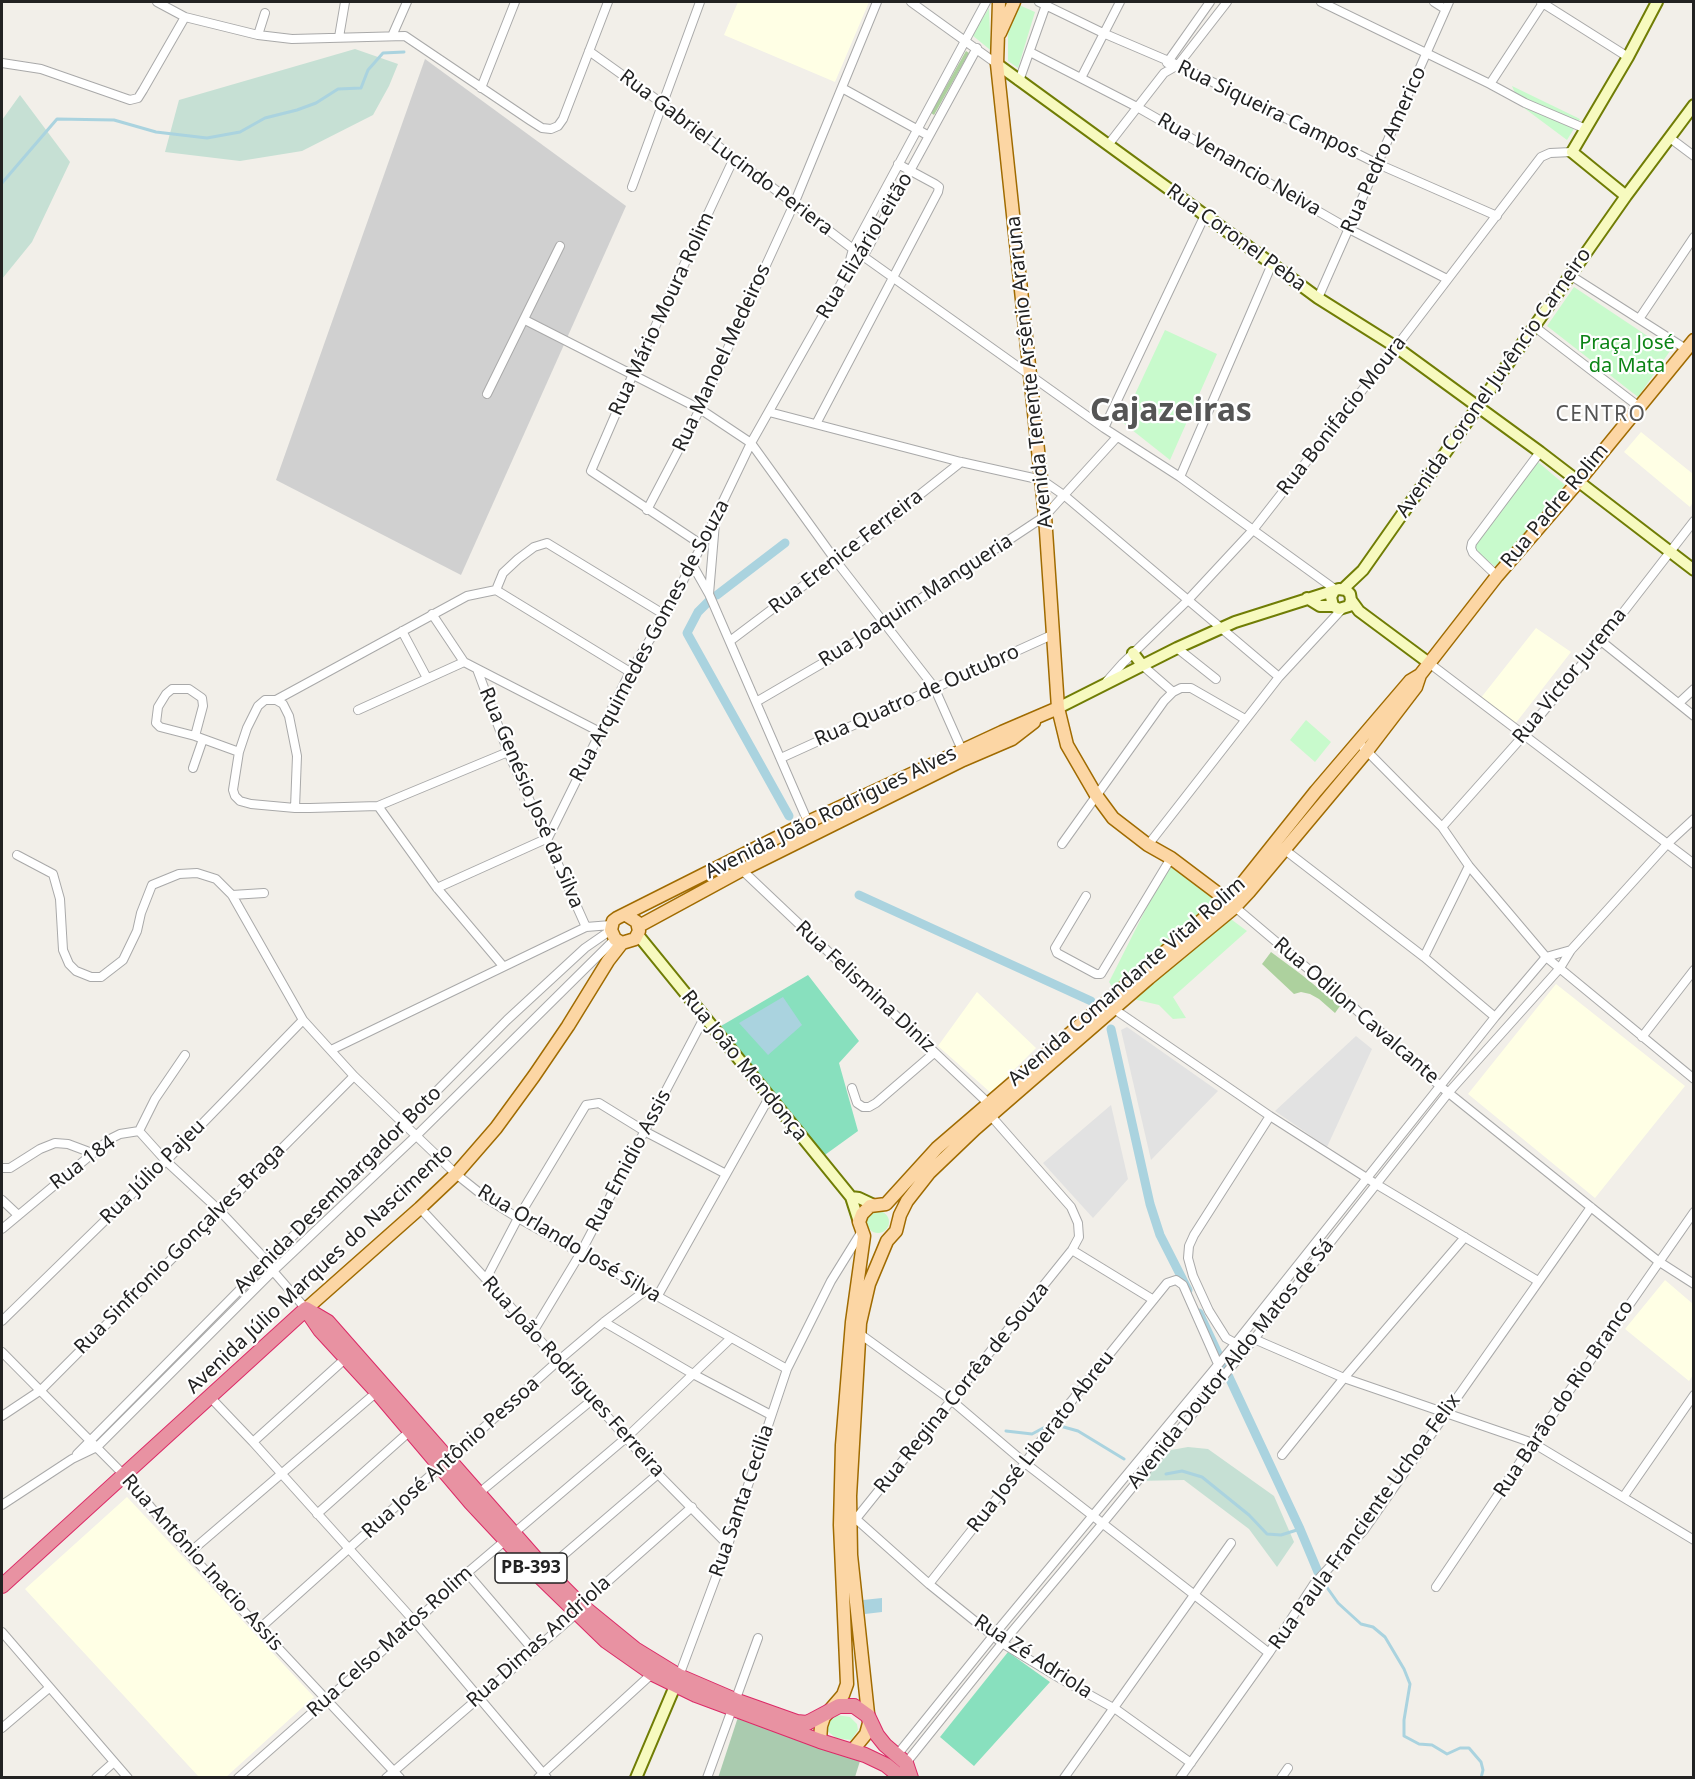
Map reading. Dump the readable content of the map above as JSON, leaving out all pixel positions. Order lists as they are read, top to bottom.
{
  "streets": {
    "highway": ["Avenida Júlio Marques do Nascimento", "PB-393"],
    "main road": [
      "Rua Coronel Peba",
      "Avenida Tenente Arsênio Araruna",
      "Avenida Coronel Juvêncio Carneiro",
      "Rua Padre Rolim",
      "Avenida João Rodrigues Alves",
      "Avenida Comandante Vital Rolim",
      "Rua Odilon Cavalcante",
      "Rua João Mendonça",
      "Rua Santa Cecilia"
    ],
    "street": [
      "Rua Siqueira Campos",
      "Rua Pedro Americo",
      "Rua Gabriel Lucindo Periera",
      "Rua Venancio Neiva",
      "Rua ElizárioLeitão",
      "Rua Mário Moura Rolim",
      "Rua Manoel Medeiros",
      "Rua Bonifacio Moura",
      "Rua Erenice Ferreira",
      "Rua Joaquim Mangueria",
      "Rua Arquimedes Gomes de Souza",
      "Rua Victor Jurema",
      "Rua Quatro de Outubro",
      "Rua Genésio José da Silva",
      "Rua Felismina Diniz",
      "Rua Emidio Assis",
      "Rua 184",
      "Rua Júlio Pajeu",
      "Avenida Desembargador Boto",
      "Rua Orlando José Silva",
      "Rua Sinfronio Gonçalves Braga",
      "Avenida Doutor Aldo Matos de Sá",
      "Rua João Rodrigues Ferreira",
      "Rua Regina Corrêa de Souza",
      "Rua Barāo do Rio Branco",
      "Rua José Liberato Abreu",
      "Rua José Antônio Pessoa",
      "Rua Paula Franciente Uchoa Felix",
      "Rua Antônio Inacio Assis",
      "Rua Celso Matos Rolim",
      "Rua Dimas Andriola",
      "Rua Zé Adriola"
    ]
  },
  "crossings": [
    ["Rua Siqueira Campos", "Rua Pedro Americo"],
    ["Rua Siqueira Campos", "Rua Bonifacio Moura"],
    ["Rua Pedro Americo", "Rua Venancio Neiva"],
    ["Rua Pedro Americo", "Rua Coronel Peba"],
    ["Rua Gabriel Lucindo Periera", "Rua ElizárioLeitão"],
    ["Rua Gabriel Lucindo Periera", "Rua Mário Moura Rolim"],
    ["Rua Gabriel Lucindo Periera", "Rua Manoel Medeiros"],
    ["Rua Gabriel Lucindo Periera", "Avenida Tenente Arsênio Araruna"],
    ["Rua Gabriel Lucindo Periera", "Avenida Coronel Juvêncio Carneiro"],
    ["Rua Gabriel Lucindo Periera", "Rua Bonifacio Moura"],
    ["Rua Gabriel Lucindo Periera", "Rua Joaquim Mangueria"],
    ["Rua Gabriel Lucindo Periera", "Avenida João Rodrigues Alves"],
    ["Rua Venancio Neiva", "Rua Bonifacio Moura"],
    ["Rua Coronel Peba", "Avenida Tenente Arsênio Araruna"],
    ["Rua Coronel Peba", "Avenida Coronel Juvêncio Carneiro"],
    ["Rua Coronel Peba", "Rua Bonifacio Moura"],
    ["Rua Coronel Peba", "Rua Padre Rolim"],
    ["Rua Coronel Peba", "Rua Victor Jurema"],
    ["Rua ElizárioLeitão", "Rua Arquimedes Gomes de Souza"],
    ["Rua Mário Moura Rolim", "Rua Manoel Medeiros"],
    ["Avenida Tenente Arsênio Araruna", "Rua Joaquim Mangueria"],
    ["Avenida Tenente Arsênio Araruna", "Rua Quatro de Outubro"],
    ["Avenida Tenente Arsênio Araruna", "Avenida João Rodrigues Alves"],
    ["Avenida Tenente Arsênio Araruna", "Rua Odilon Cavalcante"],
    ["Avenida Coronel Juvêncio Carneiro", "Avenida João Rodrigues Alves"],
    ["Rua Bonifacio Moura", "Avenida João Rodrigues Alves"],
    ["Rua Padre Rolim", "Avenida João Rodrigues Alves"],
    ["Rua Padre Rolim", "Avenida Comandante Vital Rolim"],
    ["Rua Arquimedes Gomes de Souza", "Rua Genésio José da Silva"],
    ["Avenida João Rodrigues Alves", "Rua Felismina Diniz"],
    ["Avenida João Rodrigues Alves", "Rua Odilon Cavalcante"],
    ["Avenida João Rodrigues Alves", "Rua João Mendonça"],
    ["Avenida João Rodrigues Alves", "Avenida Desembargador Boto"],
    ["Avenida João Rodrigues Alves", "Avenida Júlio Marques do Nascimento"],
    ["Avenida Comandante Vital Rolim", "Rua Felismina Diniz"],
    ["Avenida Comandante Vital Rolim", "Rua Odilon Cavalcante"],
    ["Avenida Comandante Vital Rolim", "Rua Regina Corrêa de Souza"],
    ["Avenida Comandante Vital Rolim", "Rua Santa Cecilia"],
    ["Avenida Comandante Vital Rolim", "PB-393"],
    ["Avenida Comandante Vital Rolim", "Rua Zé Adriola"],
    ["Rua Odilon Cavalcante", "Avenida Doutor Aldo Matos de Sá"],
    ["Rua Odilon Cavalcante", "Rua Barāo do Rio Branco"],
    ["Rua Odilon Cavalcante", "Rua Paula Franciente Uchoa Felix"],
    ["Rua João Mendonça", "Rua Emidio Assis"],
    ["Rua João Mendonça", "Avenida Desembargador Boto"],
    ["Rua João Mendonça", "Avenida Júlio Marques do Nascimento"],
    ["Rua Emidio Assis", "Rua Orlando José Silva"],
    ["Rua Emidio Assis", "Rua João Rodrigues Ferreira"],
    ["Rua Júlio Pajeu", "Rua Orlando José Silva"],
    ["Avenida Desembargador Boto", "Rua Orlando José Silva"],
    ["Avenida Desembargador Boto", "Avenida Júlio Marques do Nascimento"],
    ["Avenida Desembargador Boto", "Rua Antônio Inacio Assis"],
    ["Rua Orlando José Silva", "Rua Sinfronio Gonçalves Braga"],
    ["Rua Orlando José Silva", "Avenida Júlio Marques do Nascimento"],
    ["Rua Orlando José Silva", "Rua José Antônio Pessoa"],
    ["Rua Orlando José Silva", "Rua Santa Cecilia"],
    ["Rua Orlando José Silva", "Rua Celso Matos Rolim"],
    ["Rua Sinfronio Gonçalves Braga", "Rua Antônio Inacio Assis"],
    ["Avenida Júlio Marques do Nascimento", "Rua João Rodrigues Ferreira"],
    ["Avenida Júlio Marques do Nascimento", "Rua Antônio Inacio Assis"],
    ["Avenida Júlio Marques do Nascimento", "PB-393"],
    ["Avenida Doutor Aldo Matos de Sá", "Rua José Liberato Abreu"],
    ["Avenida Doutor Aldo Matos de Sá", "Rua Zé Adriola"],
    ["Rua João Rodrigues Ferreira", "Rua José Antônio Pessoa"],
    ["Rua João Rodrigues Ferreira", "Rua Santa Cecilia"],
    ["Rua João Rodrigues Ferreira", "Rua Celso Matos Rolim"],
    ["Rua João Rodrigues Ferreira", "Rua Dimas Andriola"],
    ["Rua Regina Corrêa de Souza", "Rua Zé Adriola"],
    ["Rua José Liberato Abreu", "Rua Zé Adriola"],
    ["Rua José Antônio Pessoa", "Rua Antônio Inacio Assis"],
    ["Rua José Antônio Pessoa", "PB-393"],
    ["Rua Santa Cecilia", "PB-393"],
    ["Rua Paula Franciente Uchoa Felix", "Rua Zé Adriola"],
    ["Rua Antônio Inacio Assis", "Rua Celso Matos Rolim"],
    ["Rua Antônio Inacio Assis", "Rua Dimas Andriola"],
    ["PB-393", "Rua Celso Matos Rolim"],
    ["PB-393", "Rua Dimas Andriola"]
  ],
  "districts": ["Cajazeiras", "CENTRO"],
  "parks": ["Praça José da Mata"]
}
